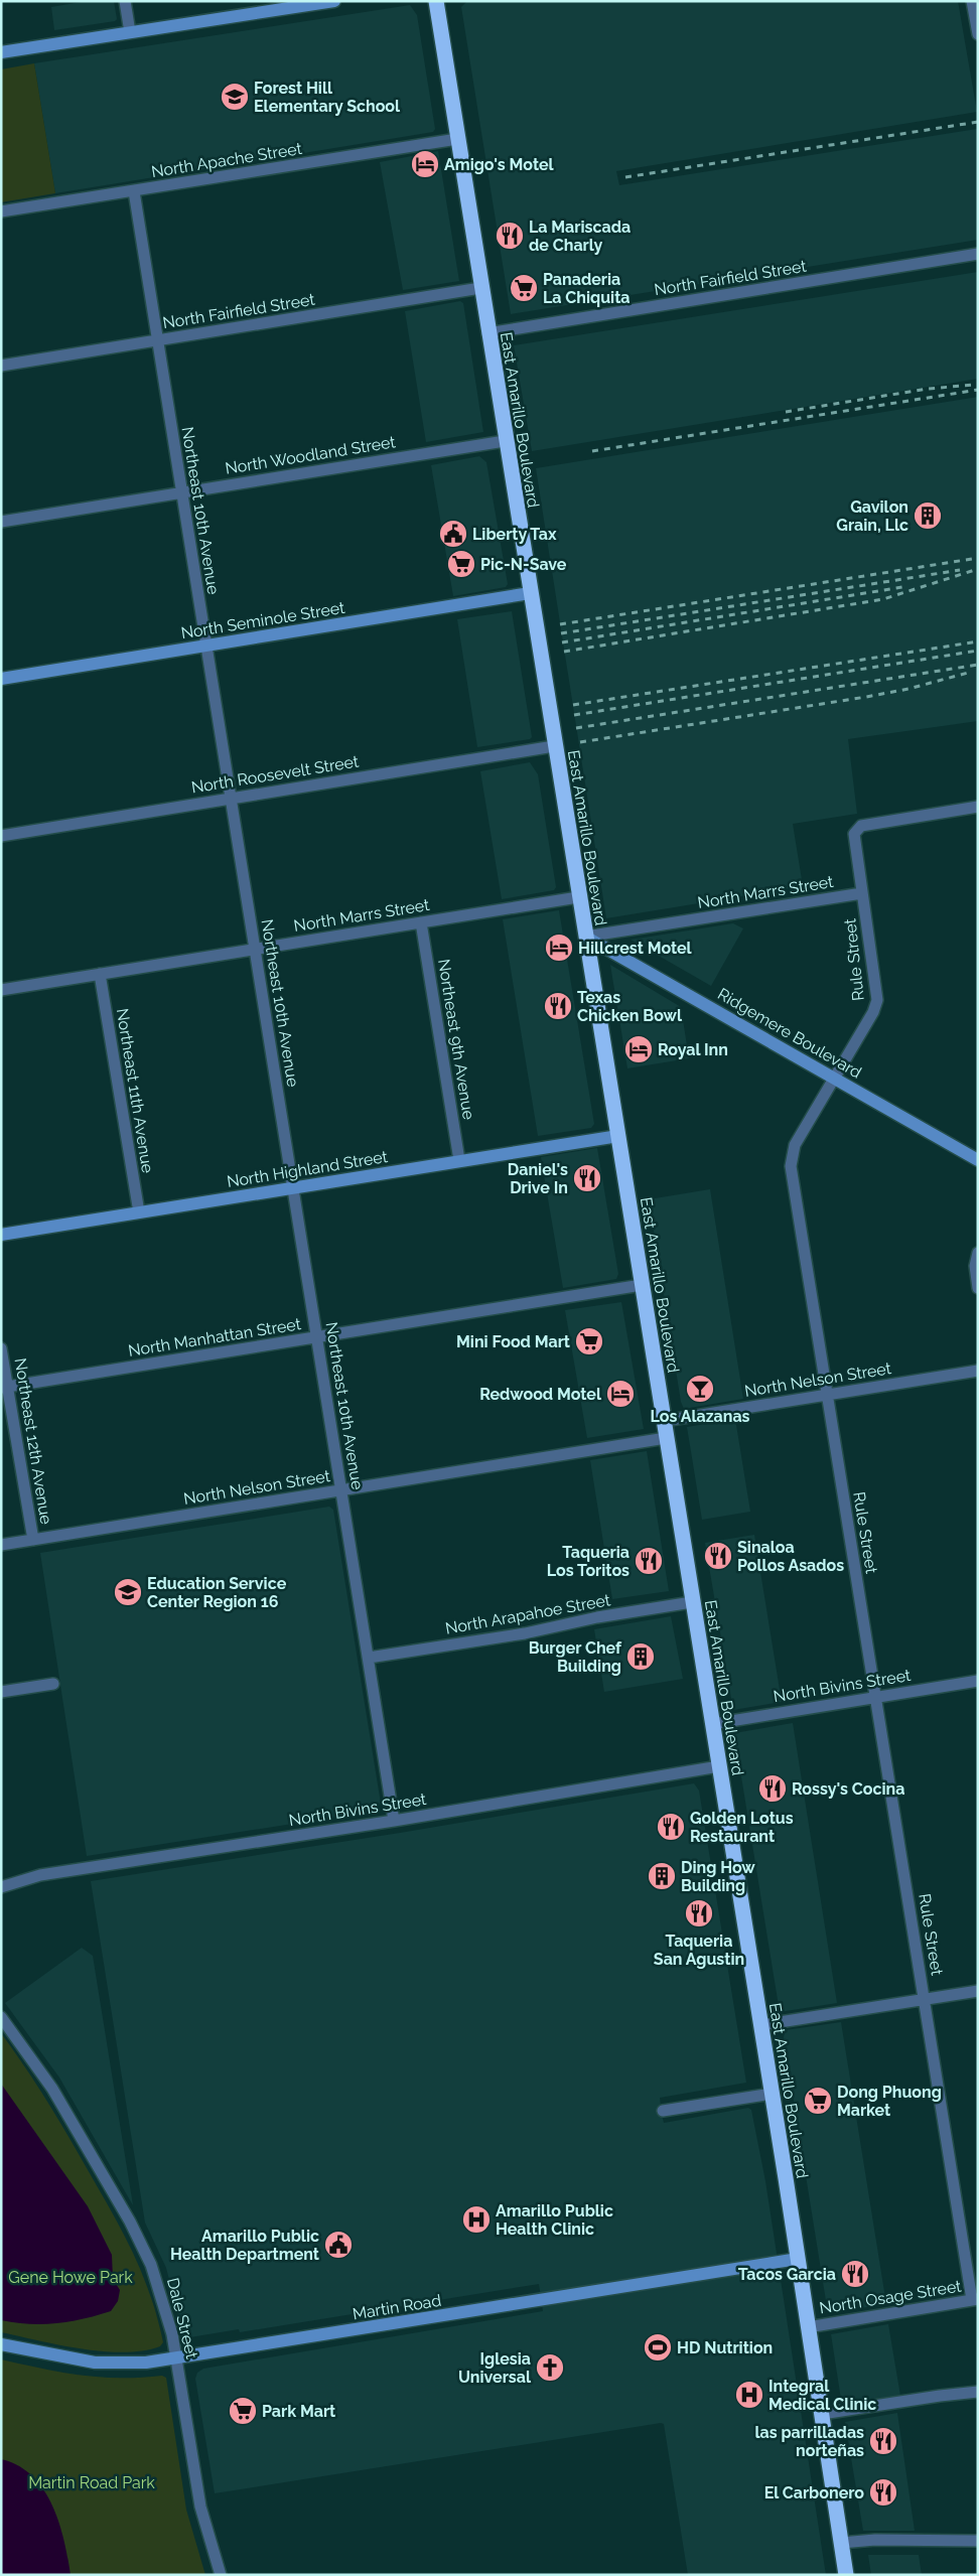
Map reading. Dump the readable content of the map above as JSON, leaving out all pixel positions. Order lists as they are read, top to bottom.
{
  "streets": {
    "highway": ["East Amarillo Boulevard"],
    "street": [
      "North Apache Street",
      "North Fairfield Street",
      "North Woodland Street",
      "Northeast 10th Avenue",
      "North Seminole Street",
      "North Roosevelt Street",
      "North Marrs Street",
      "Rule Street",
      "Ridgemere Boulevard",
      "Northeast 9th Avenue",
      "Northeast 11th Avenue",
      "North Highland Street",
      "North Manhattan Street",
      "North Nelson Street",
      "Northeast 12th Avenue",
      "North Arapahoe Street",
      "North Bivins Street",
      "North Osage Street",
      "Martin Road",
      "Dale Street"
    ]
  },
  "crossings": [
    ["North Apache Street", "East Amarillo Boulevard"],
    ["North Apache Street", "Northeast 10th Avenue"],
    ["North Fairfield Street", "East Amarillo Boulevard"],
    ["North Fairfield Street", "Northeast 10th Avenue"],
    ["East Amarillo Boulevard", "North Woodland Street"],
    ["East Amarillo Boulevard", "North Seminole Street"],
    ["East Amarillo Boulevard", "North Roosevelt Street"],
    ["East Amarillo Boulevard", "North Marrs Street"],
    ["East Amarillo Boulevard", "Ridgemere Boulevard"],
    ["East Amarillo Boulevard", "North Highland Street"],
    ["East Amarillo Boulevard", "North Manhattan Street"],
    ["East Amarillo Boulevard", "North Nelson Street"],
    ["East Amarillo Boulevard", "North Arapahoe Street"],
    ["East Amarillo Boulevard", "North Bivins Street"],
    ["East Amarillo Boulevard", "North Osage Street"],
    ["East Amarillo Boulevard", "Martin Road"],
    ["North Woodland Street", "Northeast 10th Avenue"],
    ["Northeast 10th Avenue", "North Seminole Street"],
    ["Northeast 10th Avenue", "North Roosevelt Street"],
    ["Northeast 10th Avenue", "North Marrs Street"],
    ["Northeast 10th Avenue", "North Highland Street"],
    ["Northeast 10th Avenue", "North Manhattan Street"],
    ["Northeast 10th Avenue", "North Nelson Street"],
    ["Northeast 10th Avenue", "North Arapahoe Street"],
    ["Northeast 10th Avenue", "North Bivins Street"],
    ["North Marrs Street", "Rule Street"],
    ["North Marrs Street", "Ridgemere Boulevard"],
    ["North Marrs Street", "Northeast 9th Avenue"],
    ["North Marrs Street", "Northeast 11th Avenue"],
    ["Rule Street", "Ridgemere Boulevard"],
    ["Rule Street", "North Nelson Street"],
    ["Rule Street", "North Bivins Street"],
    ["Rule Street", "North Osage Street"],
    ["Northeast 9th Avenue", "North Highland Street"],
    ["Northeast 11th Avenue", "North Highland Street"],
    ["North Manhattan Street", "Northeast 12th Avenue"],
    ["North Nelson Street", "Northeast 12th Avenue"],
    ["Martin Road", "Dale Street"]
  ],
  "parks": ["Gene Howe Park", "Martin Road Park"],
  "places": {
    "school or university": ["Forest Hill Elementary School", "Education Service Center Region 16"],
    "hotel": [
      "Amigo's Motel",
      "Hillcrest Motel",
      "Royal Inn",
      "Redwood Motel"
    ],
    "restaurant": [
      "La Mariscada de Charly",
      "Texas Chicken Bowl",
      "Daniel's Drive In",
      "Sinaloa Pollos Asados",
      "Taqueria Los Toritos",
      "Rossy's Cocina",
      "Golden Lotus Restaurant",
      "Taqueria San Agustin",
      "Tacos Garcia",
      "las parrilladas norteñas",
      "El Carbonero"
    ],
    "supermarket": [
      "Panaderia La Chiquita",
      "Pic-N-Save",
      "Mini Food Mart",
      "Dong Phuong Market",
      "Park Mart"
    ],
    "building": ["Gavilon Grain, Llc", "Burger Chef Building", "Ding How Building"],
    "public building": ["Liberty Tax", "Amarillo Public Health Department"],
    "bar": ["Los Alazanas"],
    "hospital": ["Amarillo Public Health Clinic", "Integral Medical Clinic"],
    "sports": ["HD Nutrition"],
    "church": ["Iglesia Universal"]
  }
}
